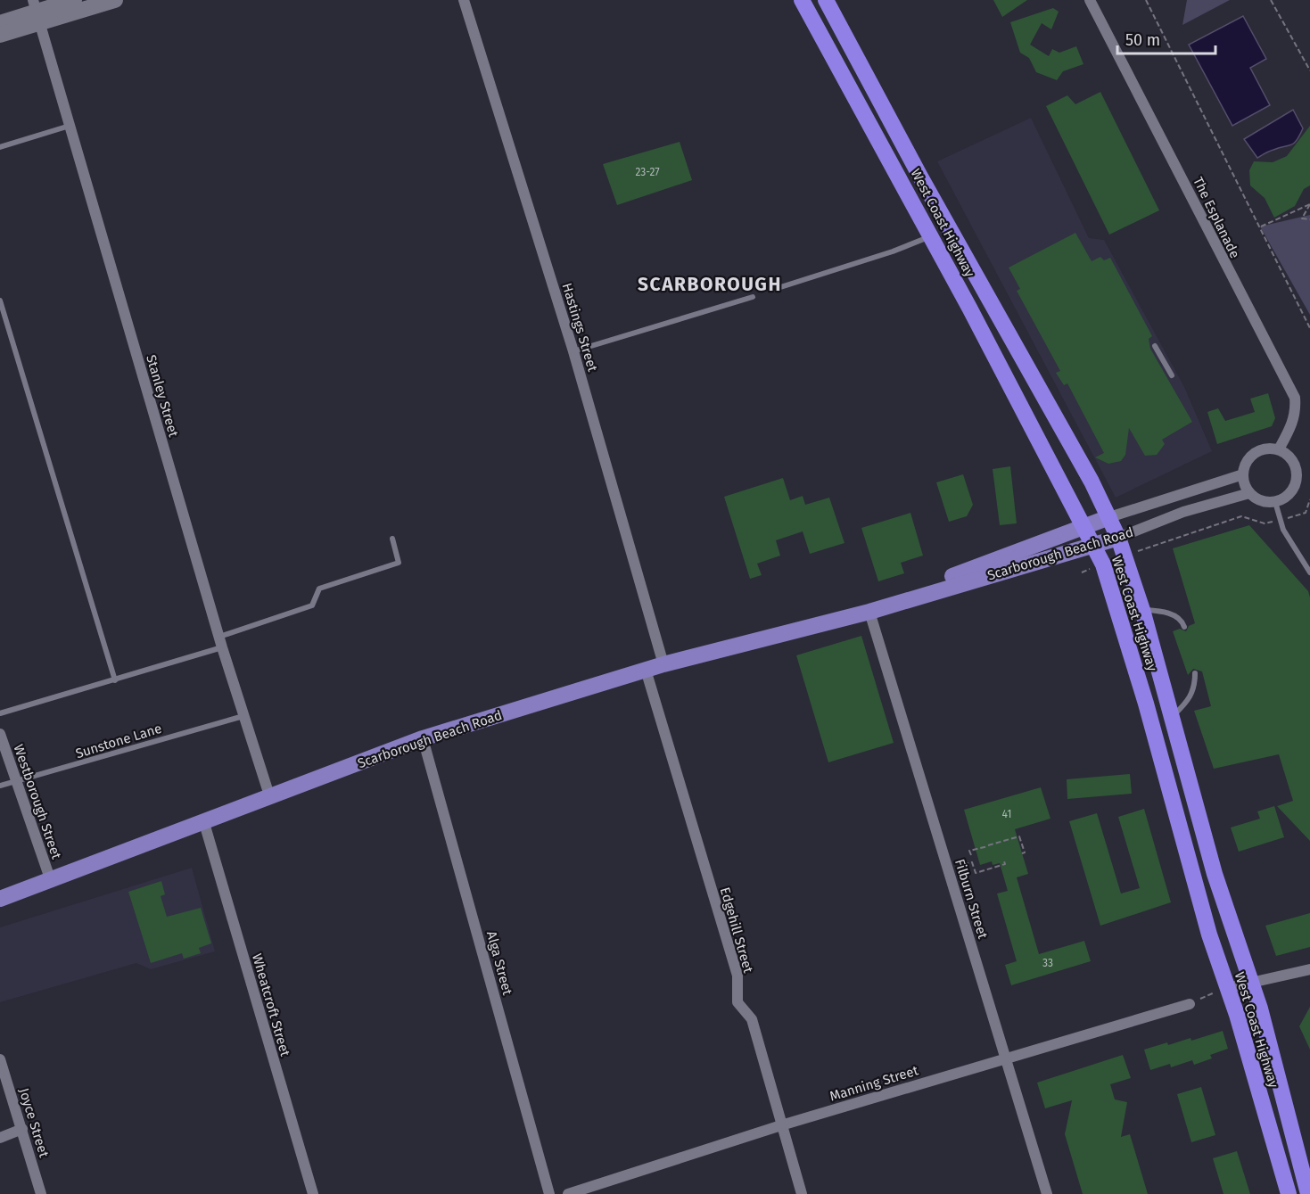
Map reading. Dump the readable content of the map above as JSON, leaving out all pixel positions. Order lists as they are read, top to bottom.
{
  "streets": {
    "highway": ["West Coast Highway"],
    "main road": ["Scarborough Beach Road"],
    "street": [
      "The Esplanade",
      "Hastings Street",
      "Stanley Street",
      "Westborough Street",
      "Filburn Street",
      "Edgehill Street",
      "Alga Street",
      "Wheatcroft Street",
      "Manning Street",
      "Joyce Street"
    ],
    "lane": ["Sunstone Lane"]
  },
  "crossings": [
    ["The Esplanade", "Scarborough Beach Road"],
    ["West Coast Highway", "Scarborough Beach Road"],
    ["Hastings Street", "Scarborough Beach Road"],
    ["Stanley Street", "Scarborough Beach Road"],
    ["Stanley Street", "Sunstone Lane"],
    ["Scarborough Beach Road", "Westborough Street"],
    ["Scarborough Beach Road", "Filburn Street"],
    ["Scarborough Beach Road", "Edgehill Street"],
    ["Scarborough Beach Road", "Alga Street"],
    ["Scarborough Beach Road", "Wheatcroft Street"],
    ["Sunstone Lane", "Westborough Street"],
    ["Filburn Street", "Manning Street"],
    ["Edgehill Street", "Manning Street"]
  ],
  "districts": ["SCARBOROUGH"],
  "house_numbers": ["23-27", "41", "33"],
  "scale_bar": "50 m"
}
